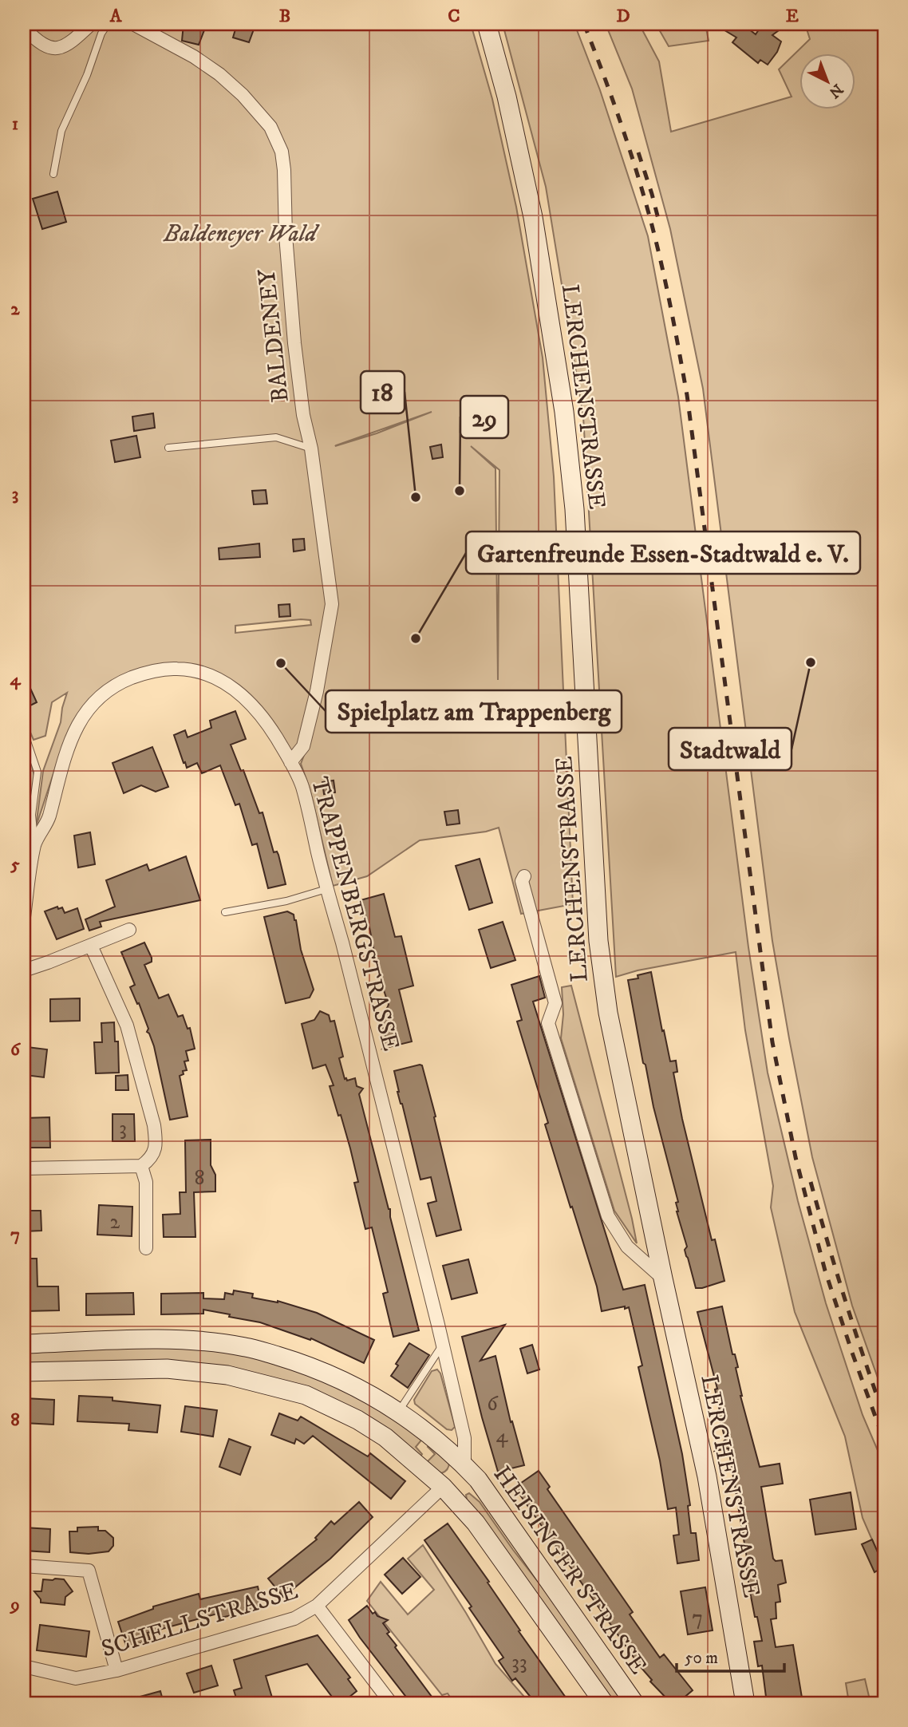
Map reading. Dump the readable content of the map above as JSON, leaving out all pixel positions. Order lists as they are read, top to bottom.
{
  "streets": {
    "main road": ["LERCHENSTRASSE", "HEISINGER STRASSE"],
    "street": ["BALDENEY", "TRAPPENBERGSTRASSE", "SCHELLSTRASSE"]
  },
  "crossings": [
    ["BALDENEY", "TRAPPENBERGSTRASSE"],
    ["TRAPPENBERGSTRASSE", "HEISINGER STRASSE"],
    ["HEISINGER STRASSE", "SCHELLSTRASSE"]
  ],
  "parks": ["Baldeneyer Wald"],
  "places": [
    "29",
    "18",
    "Gartenfreunde Essen-Stadtwald e. V.",
    "Stadtwald",
    "Spielplatz am Trappenberg"
  ],
  "house_numbers": [
    "3",
    "8",
    "2",
    "6",
    "4",
    "7",
    "33"
  ],
  "scale_bar": "50 m",
  "north": "bottom right",
  "grid": {
    "columns": [
      "A",
      "B",
      "C",
      "D",
      "E"
    ],
    "rows": [
      "1",
      "2",
      "3",
      "4",
      "5",
      "6",
      "7",
      "8",
      "9"
    ]
  }
}
